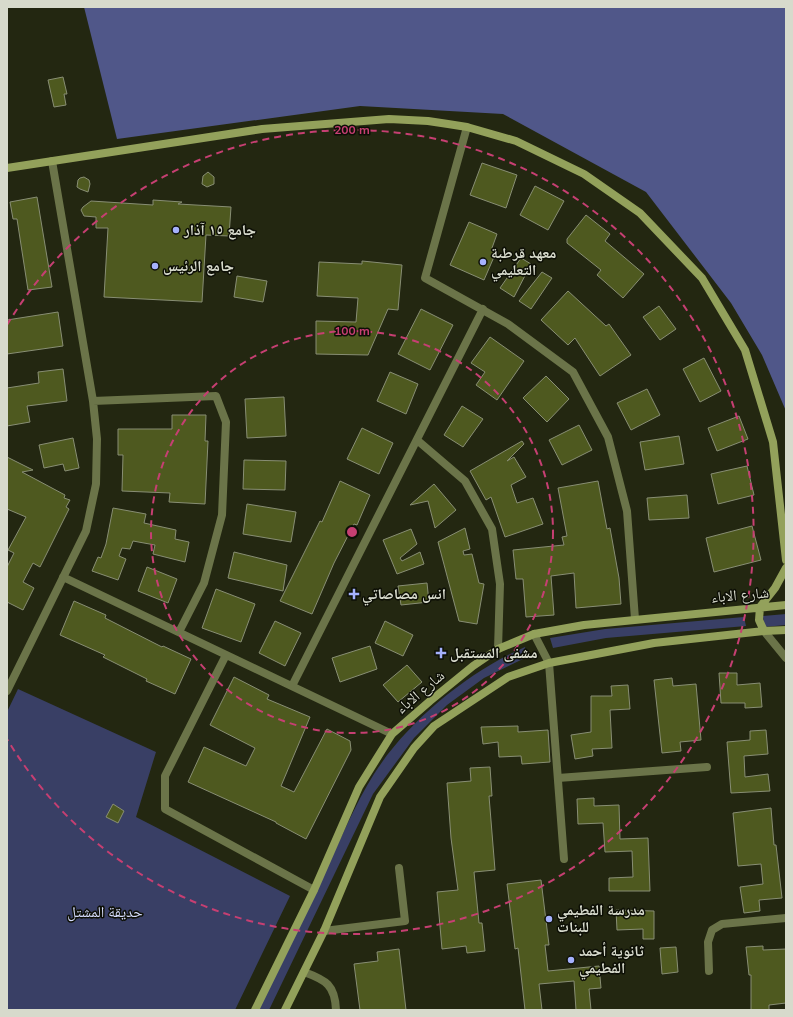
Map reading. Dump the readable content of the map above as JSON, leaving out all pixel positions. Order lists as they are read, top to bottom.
{
  "streets": {
    "main road": ["شارع الاباء"]
  },
  "parks": ["حديقة المشتل"],
  "places": {
    "other": [
      "جامع ١٥ آذار",
      "معهد قرطبة التعليمي",
      "جامع الرئيس",
      "مدرسة الفطيمي للبنات",
      "ثانوية أحمد الفطيمي"
    ],
    "health": ["انس مصاصاتي", "مشفى المستقبل"]
  },
  "rings": ["200 m", "100 m"]
}
